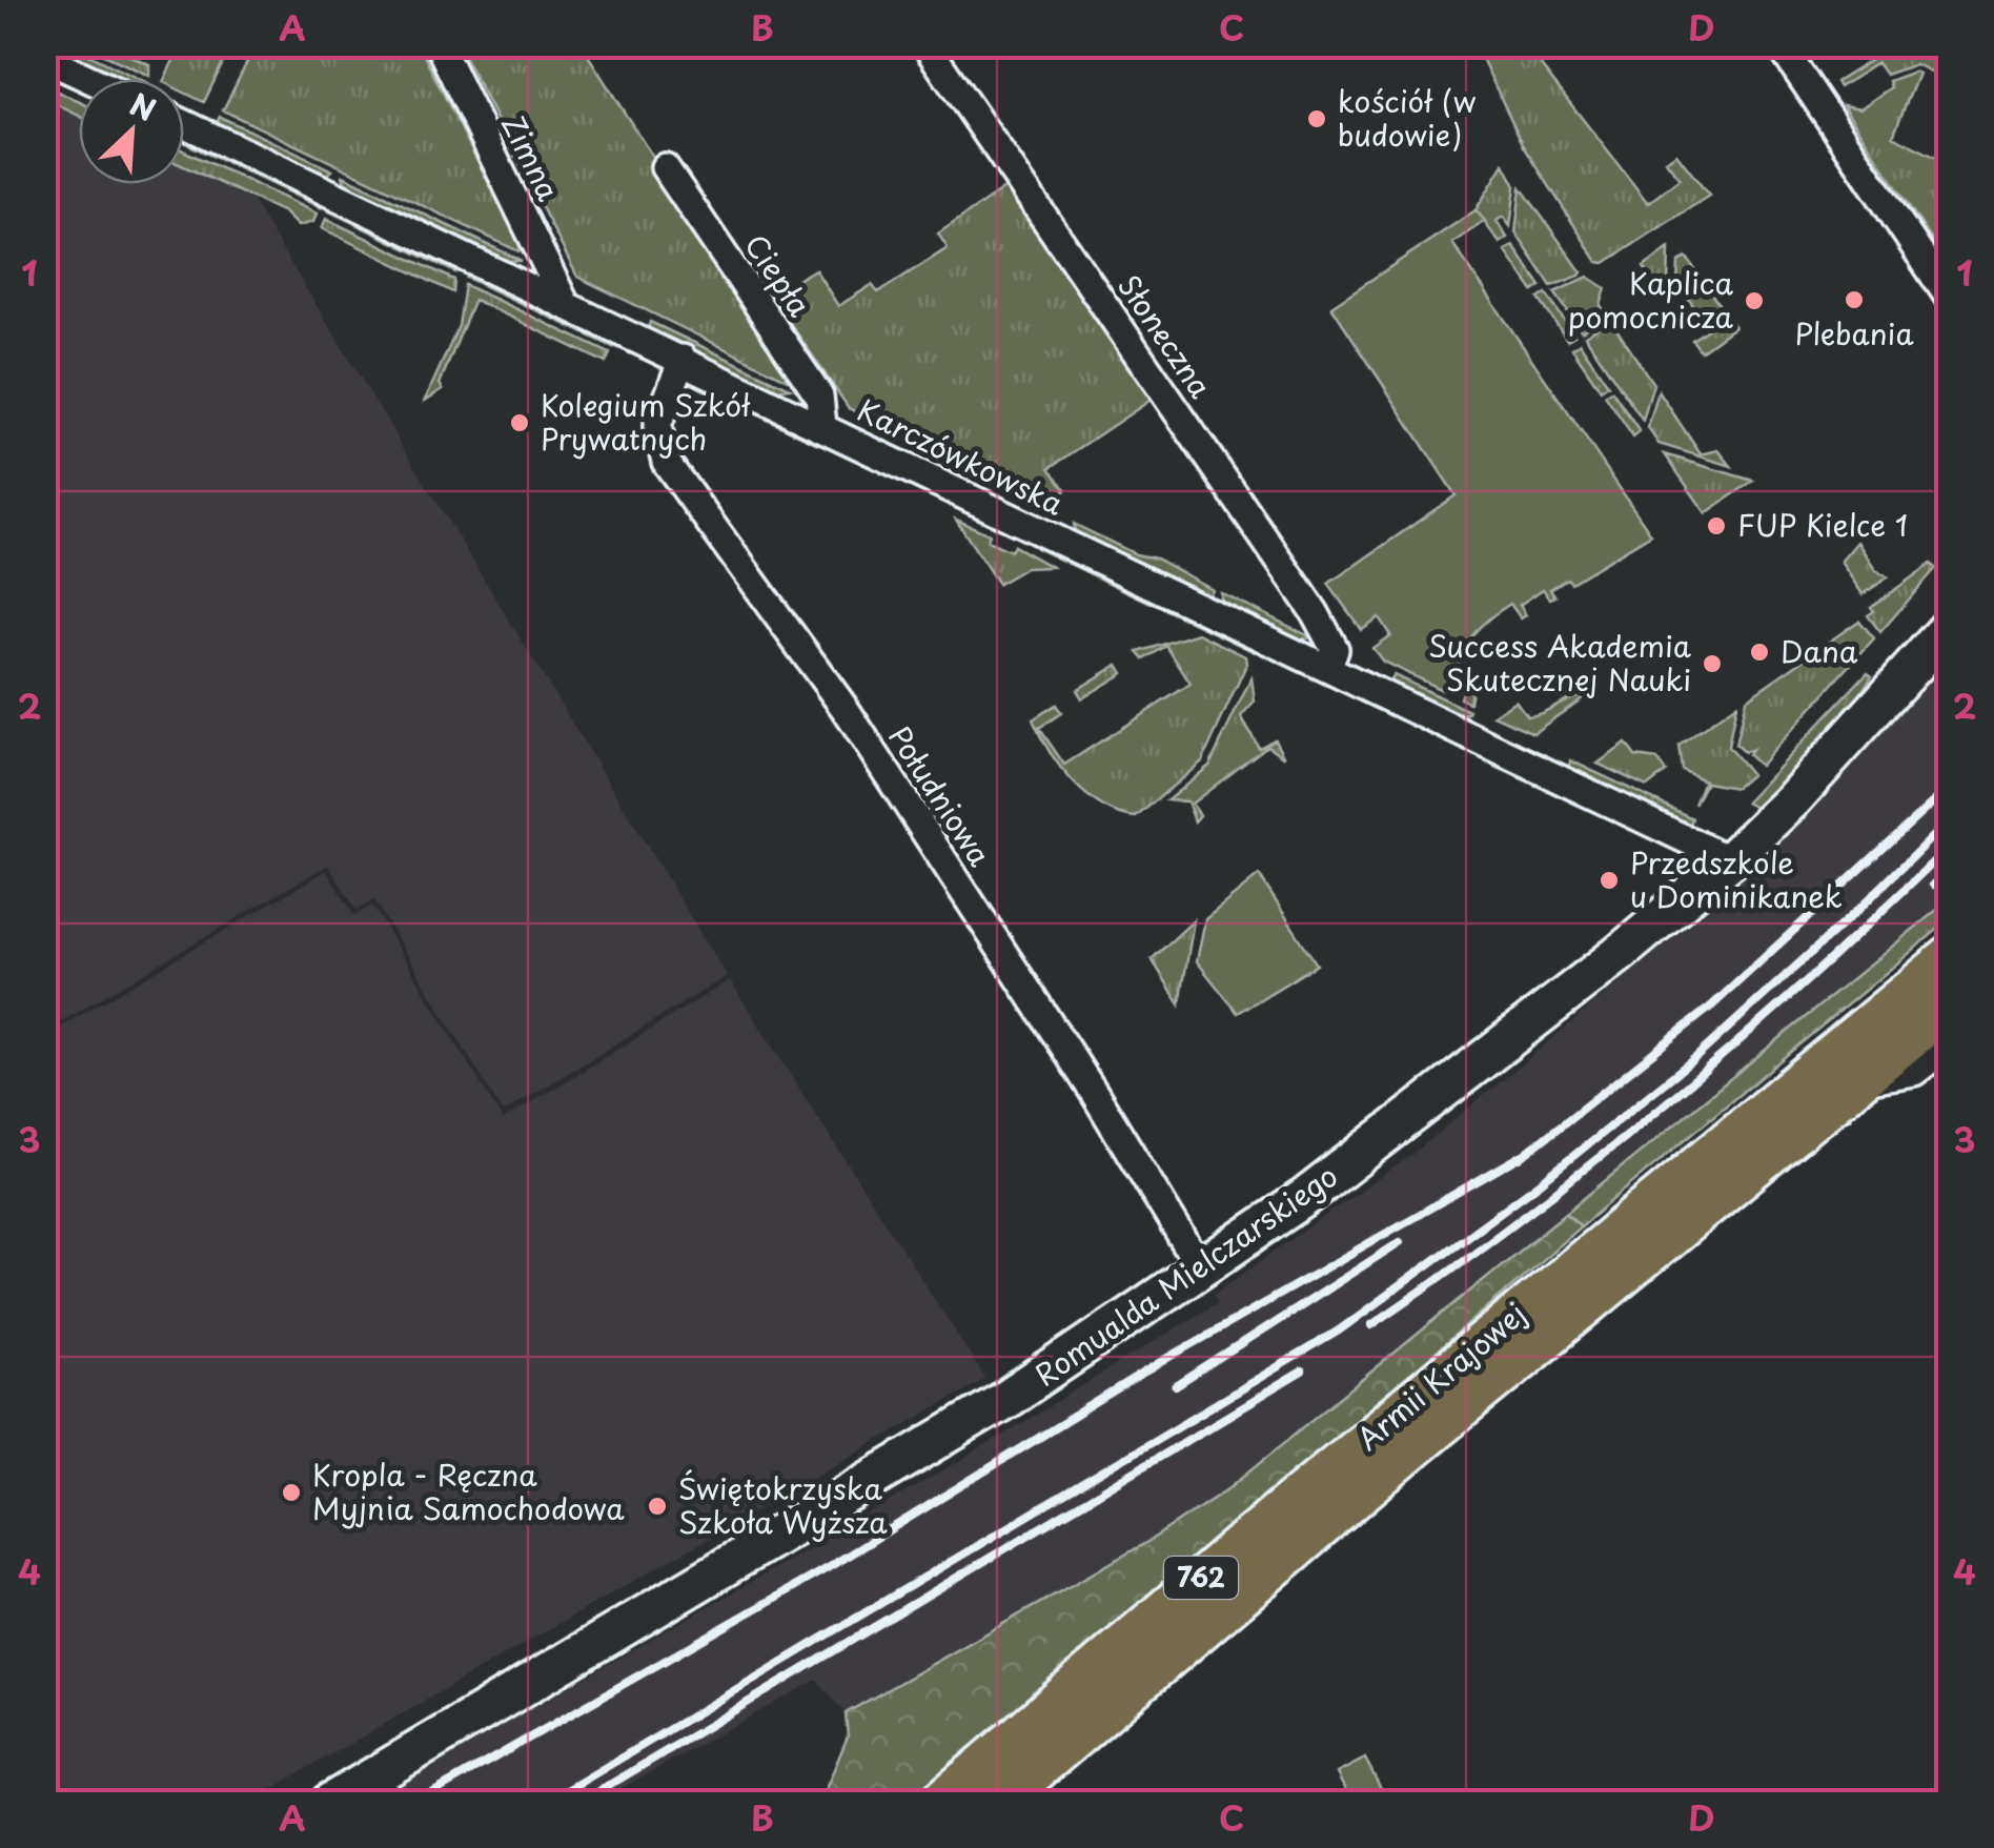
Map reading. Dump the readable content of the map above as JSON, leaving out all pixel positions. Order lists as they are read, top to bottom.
{
  "streets": {
    "main road": ["Armii Krajowej", "762"],
    "street": [
      "Zimna",
      "Ciepła",
      "Słoneczna",
      "Karczówkowska",
      "Południowa",
      "Romualda Mielczarskiego"
    ]
  },
  "crossings": [
    ["Zimna", "Karczówkowska"],
    ["Ciepła", "Karczówkowska"],
    ["Słoneczna", "Karczówkowska"],
    ["Karczówkowska", "Południowa"],
    ["Karczówkowska", "Romualda Mielczarskiego"],
    ["Południowa", "Romualda Mielczarskiego"]
  ],
  "places": [
    "kościół (w budowie)",
    "Plebania",
    "Kaplica pomocnicza",
    "Kolegium Szkół Prywatnych",
    "FUP Kielce 1",
    "Dana",
    "Success Akademia Skutecznej Nauki",
    "Przedszkole u Dominikanek",
    "Kropla - Ręczna Myjnia Samochodowa",
    "Świętokrzyska Szkoła Wyższa"
  ],
  "north": "top right",
  "grid": {
    "columns": [
      "A",
      "B",
      "C",
      "D"
    ],
    "rows": [
      "1",
      "2",
      "3",
      "4"
    ]
  }
}
